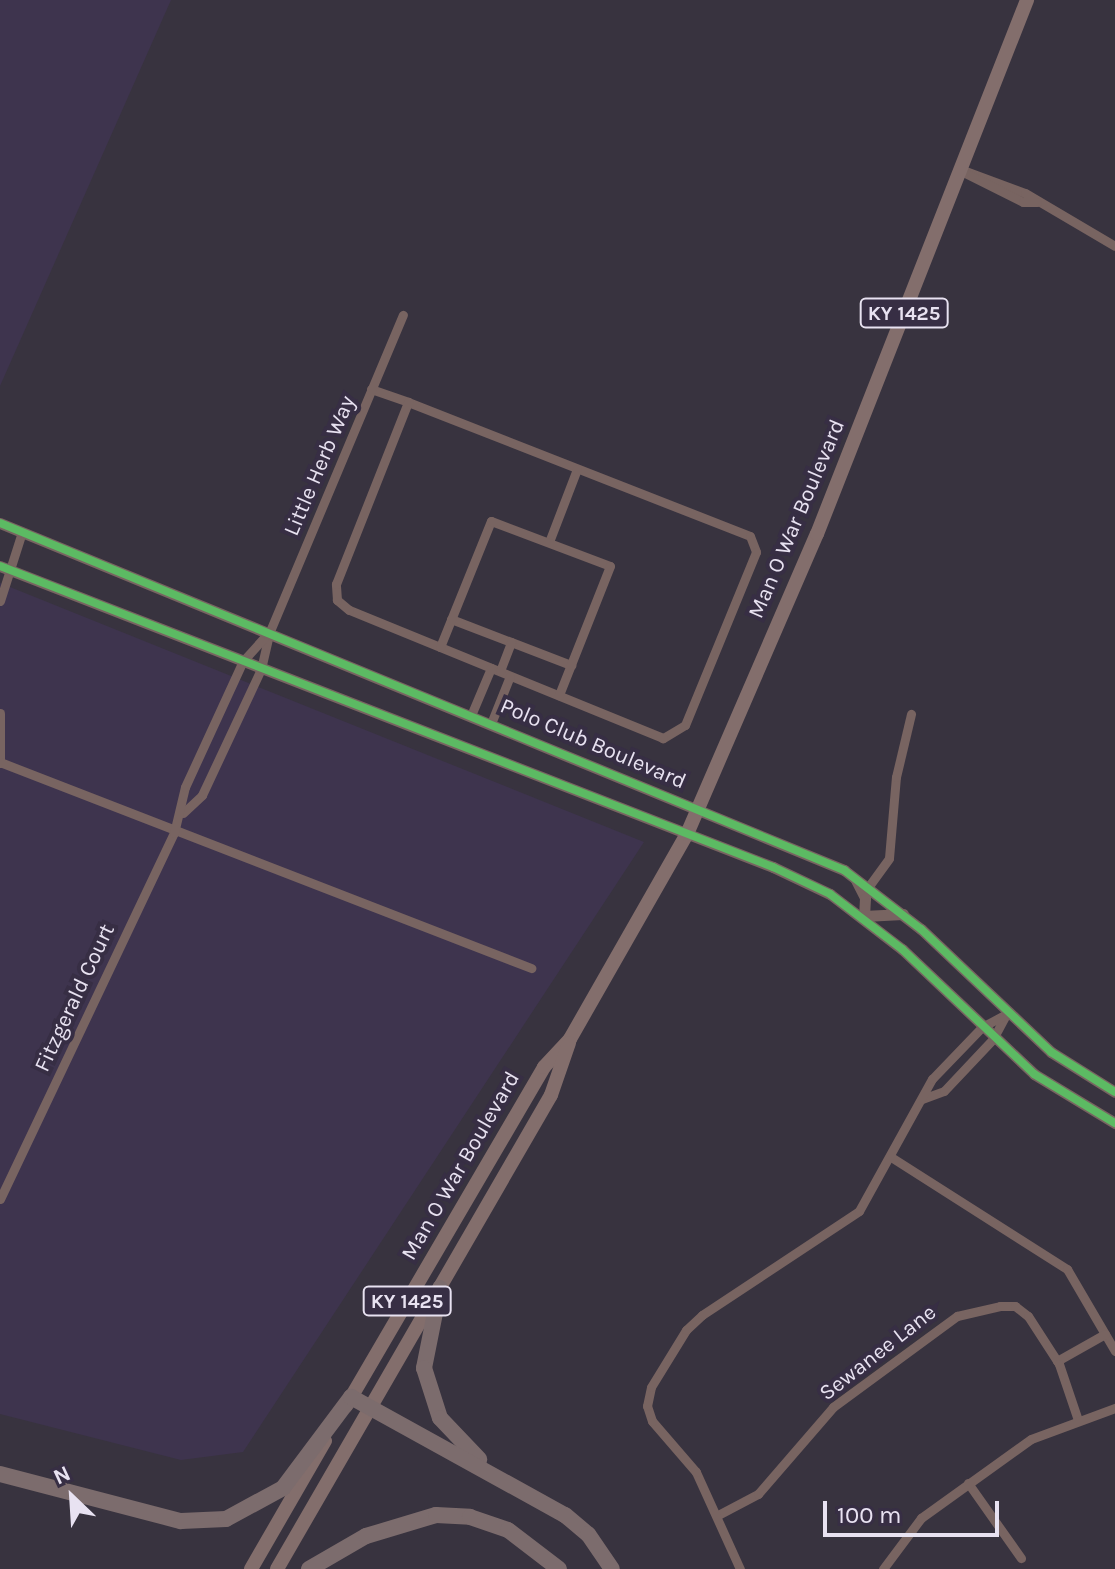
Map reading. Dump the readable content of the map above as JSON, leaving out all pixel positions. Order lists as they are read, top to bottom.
{
  "streets": {
    "main road": ["KY 1425", "Man O War Boulevard"],
    "street": [
      "Little Herb Way",
      "Polo Club Boulevard",
      "Fitzgerald Court",
      "Sewanee Lane"
    ]
  },
  "crossings": [
    ["Little Herb Way", "Polo Club Boulevard"],
    ["Little Herb Way", "Fitzgerald Court"],
    ["Man O War Boulevard", "Polo Club Boulevard"],
    ["Polo Club Boulevard", "Fitzgerald Court"]
  ],
  "scale_bar": "100 m",
  "north": "top left"
}
